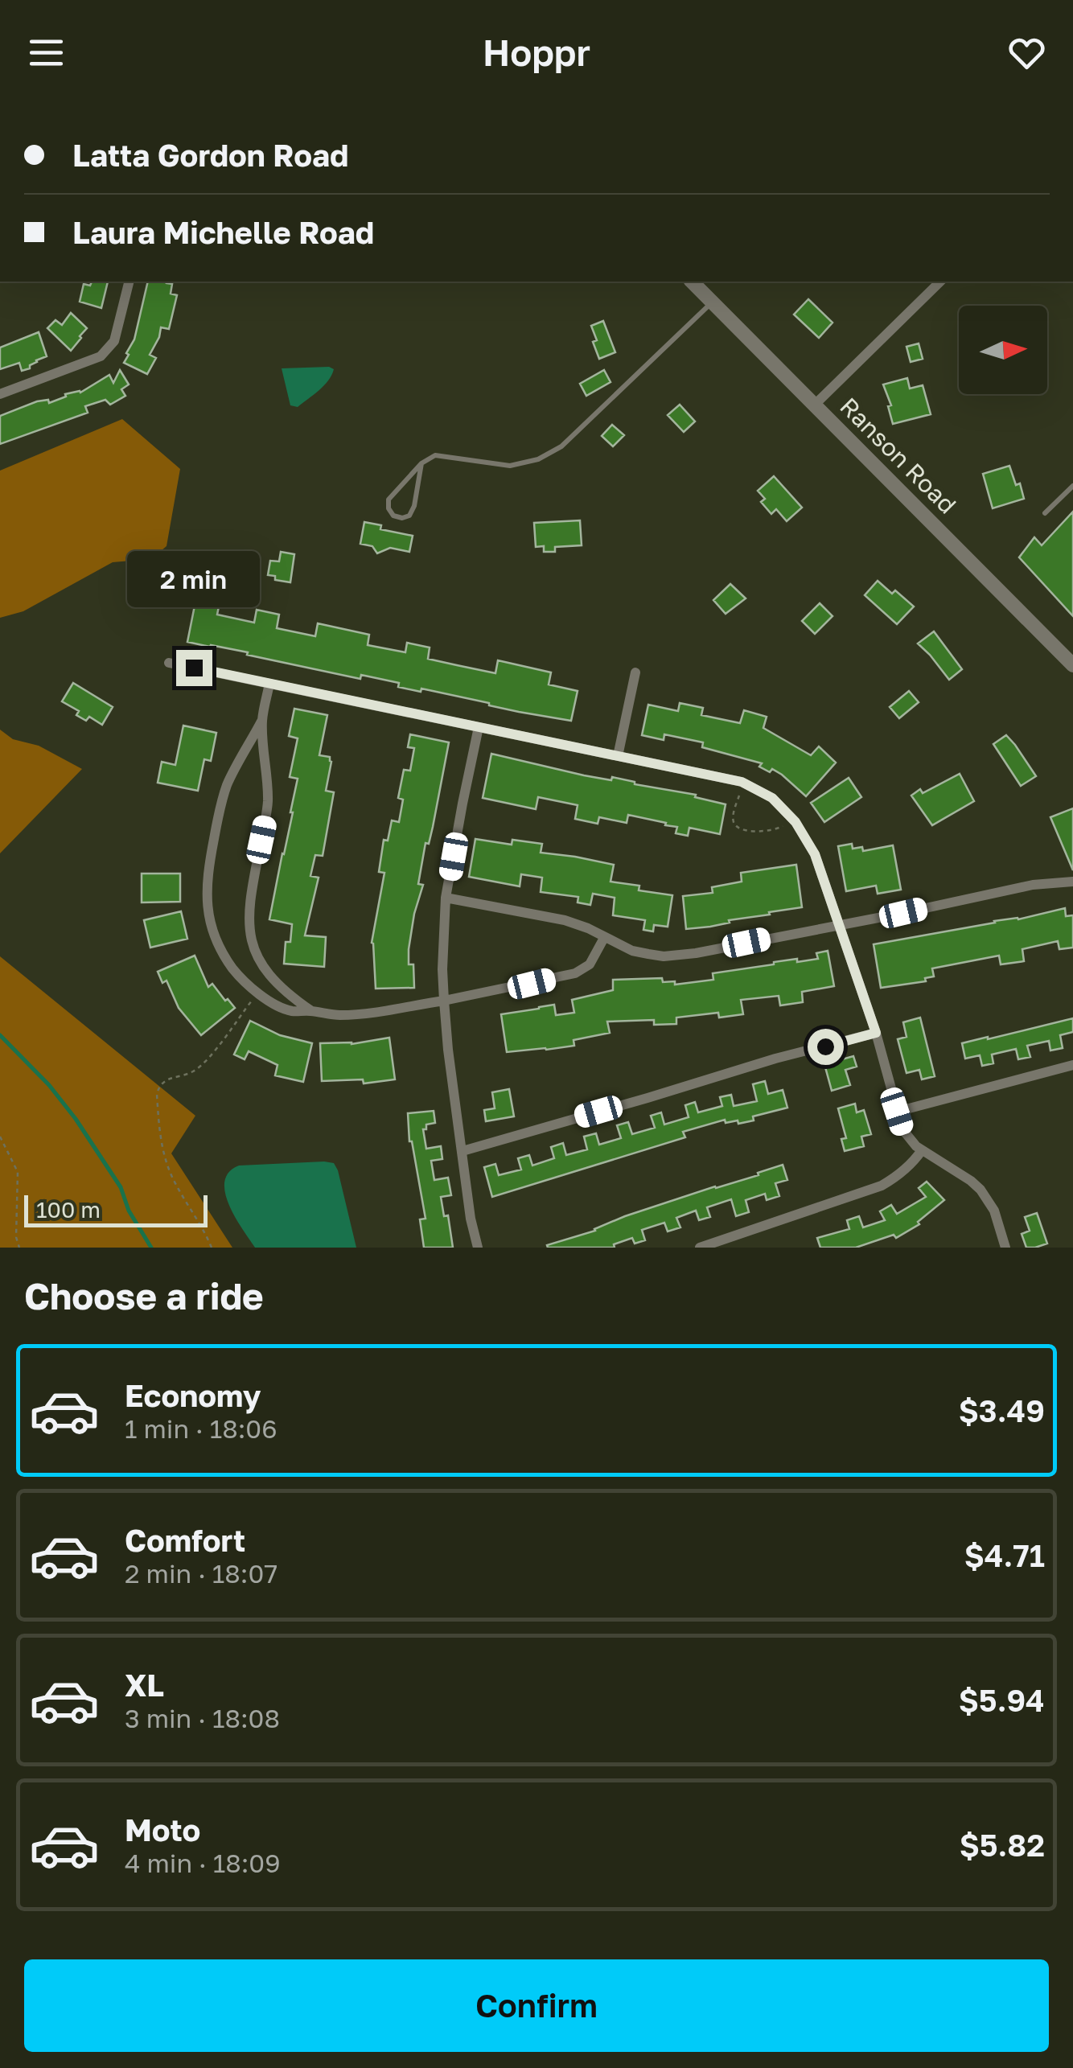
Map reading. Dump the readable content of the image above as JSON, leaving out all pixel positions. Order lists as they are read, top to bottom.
{
  "streets": {
    "street": ["Ranson Road"]
  },
  "scale_bar": "100 m",
  "north": "right",
  "page": {
    "header": "Hoppr",
    "banner": ["Latta Gordon Road", "Laura Michelle Road"],
    "bubble": "2 min",
    "scale": "100 m",
    "heading": "Choose a ride",
    "list": [
      {
        "name": "Economy",
        "note": "1 min · 18:06",
        "value": "$3.49"
      },
      {
        "name": "Comfort",
        "note": "2 min · 18:07",
        "value": "$4.71"
      },
      {
        "name": "XL",
        "note": "3 min · 18:08",
        "value": "$5.94"
      },
      {
        "name": "Moto",
        "note": "4 min · 18:09",
        "value": "$5.82"
      }
    ],
    "buttons": "Confirm"
  }
}
